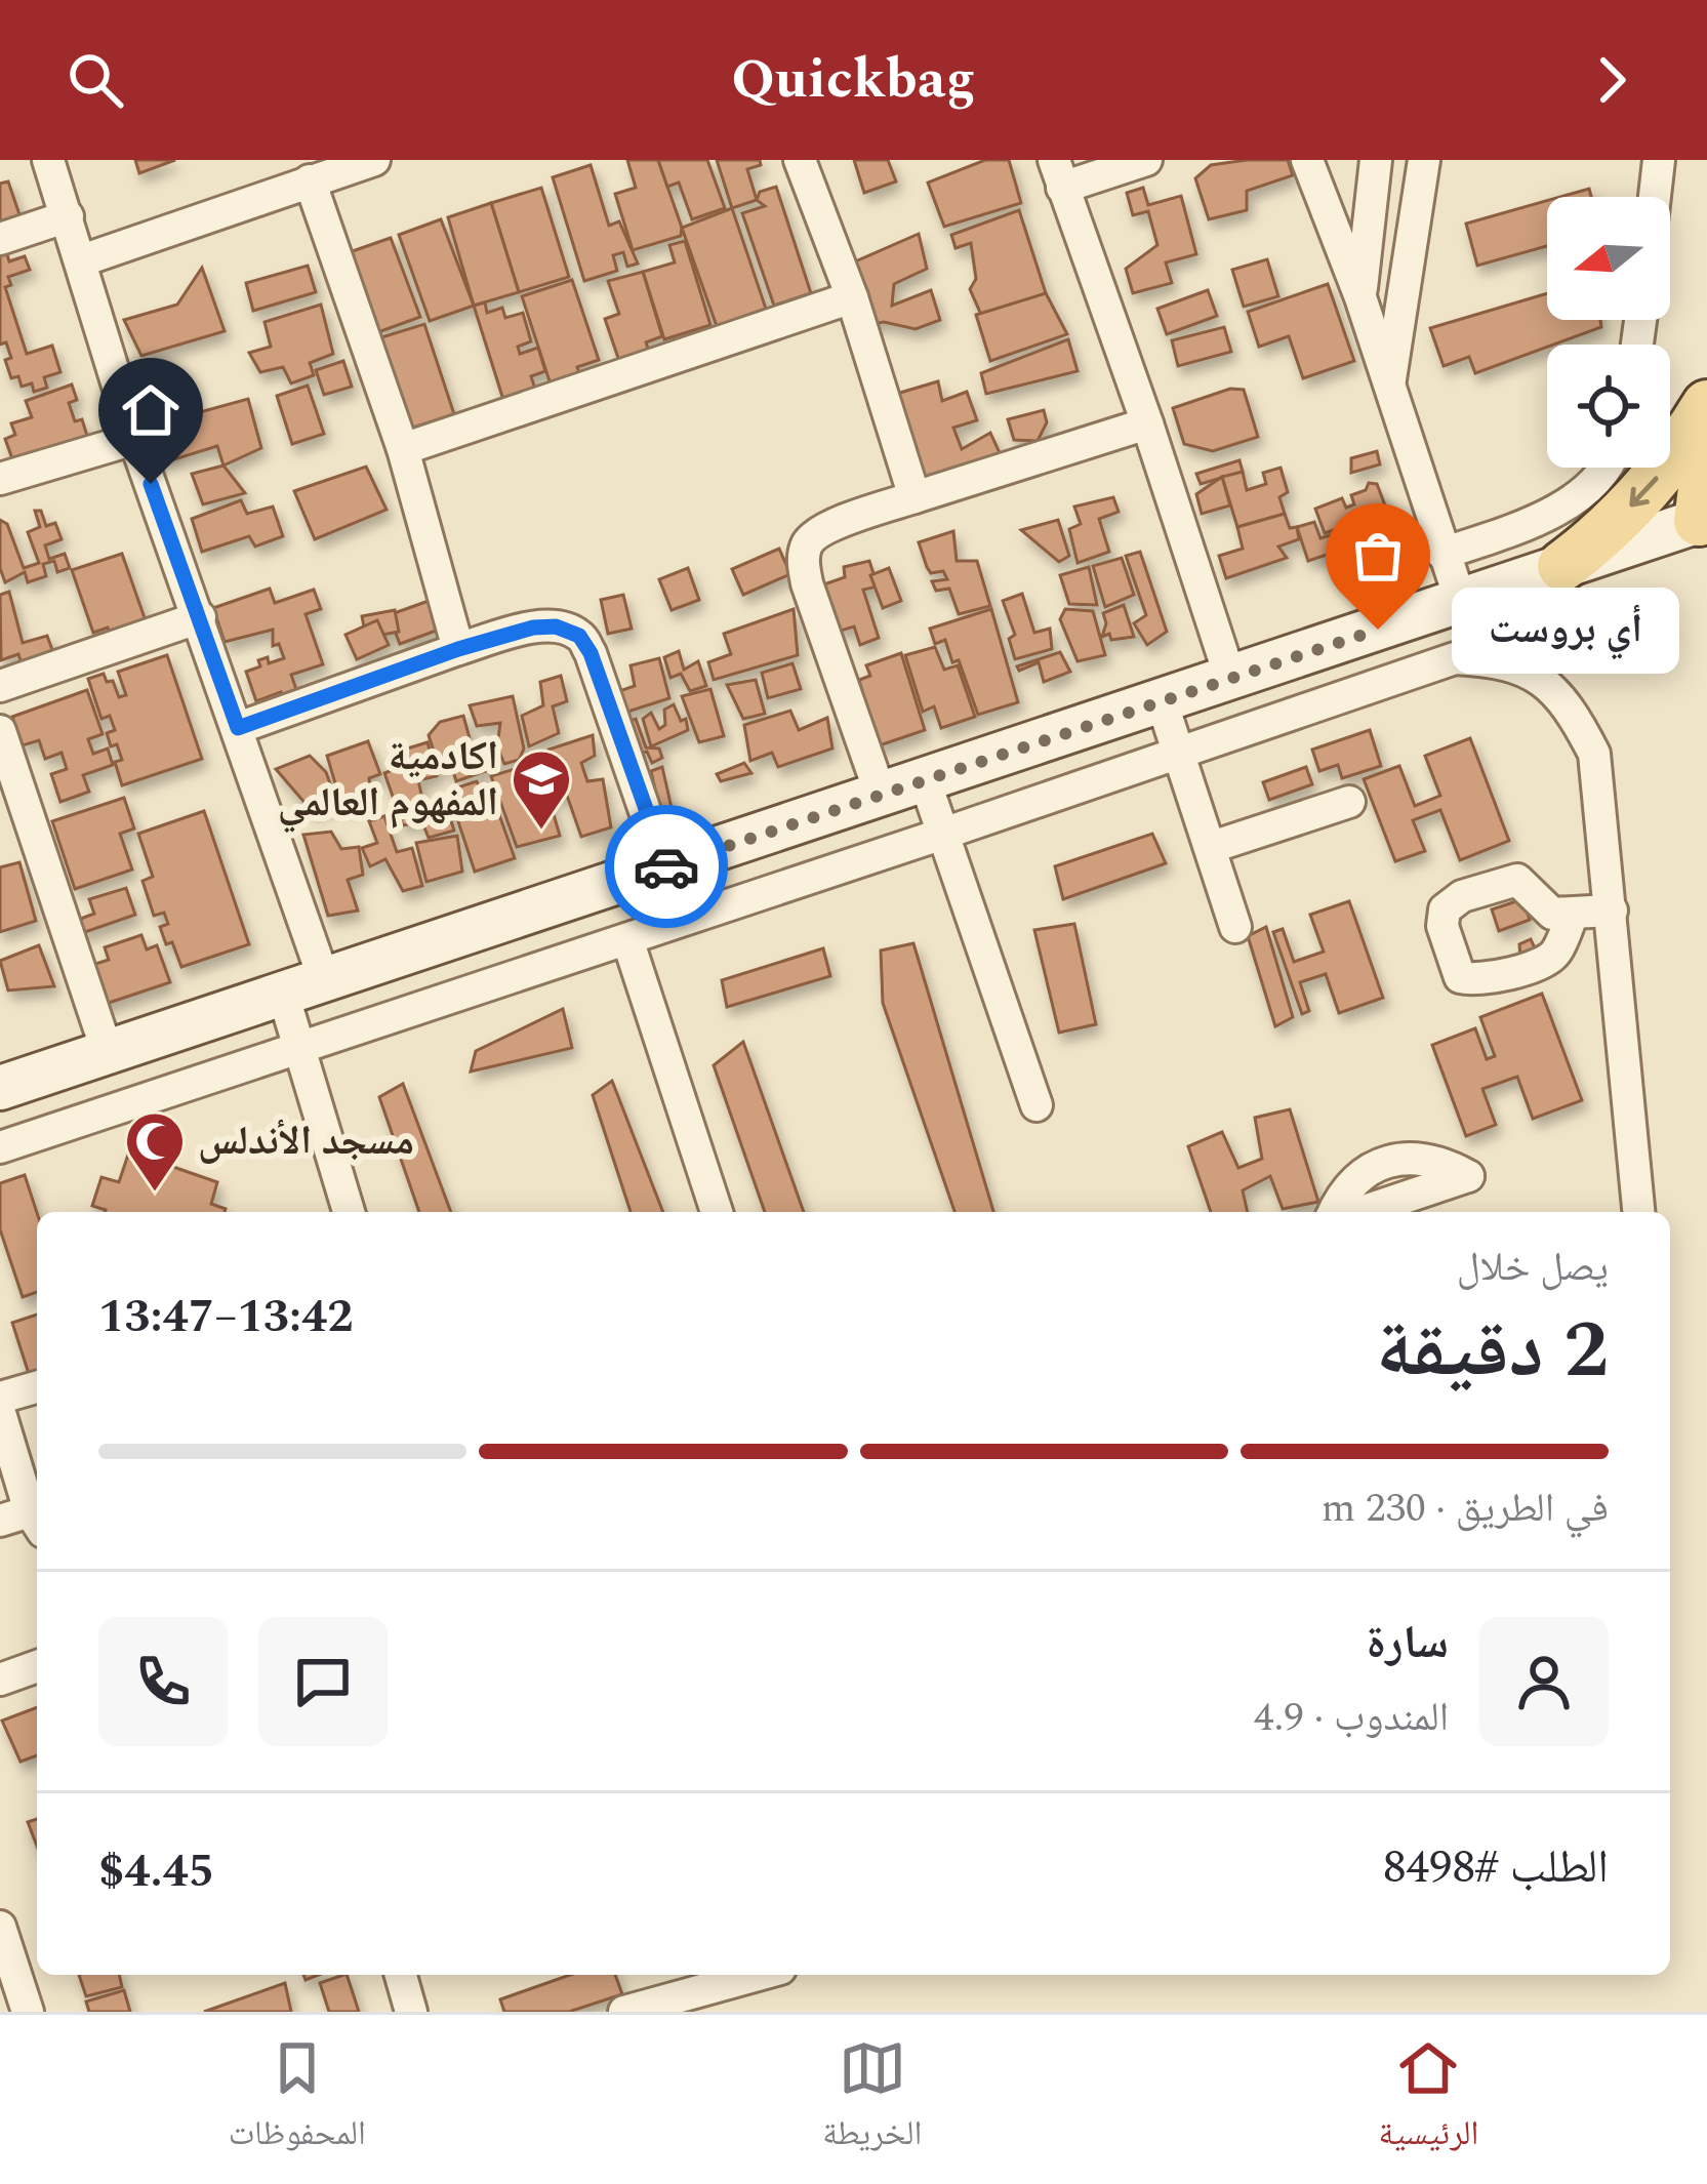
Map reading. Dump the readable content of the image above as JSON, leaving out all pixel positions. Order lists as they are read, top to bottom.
{
  "places": {
    "other": ["أي بروست"],
    "school or university": ["اكادمية المفهوم العالمي"],
    "mosque": ["مسجد الأندلس"]
  },
  "north": "left",
  "page": {
    "header": "Quickbag",
    "bubble": "أي بروست",
    "heading": ["2 دقيقة", "يصل خلال", "13:42–13:47"],
    "panel": [
      "سارة",
      "المندوب · 4.9",
      "الطلب #8498",
      "$4.45"
    ],
    "bar": "في الطريق · 230 m",
    "tabs": ["الرئيسية", "الخريطة", "المحفوظات"]
  }
}
